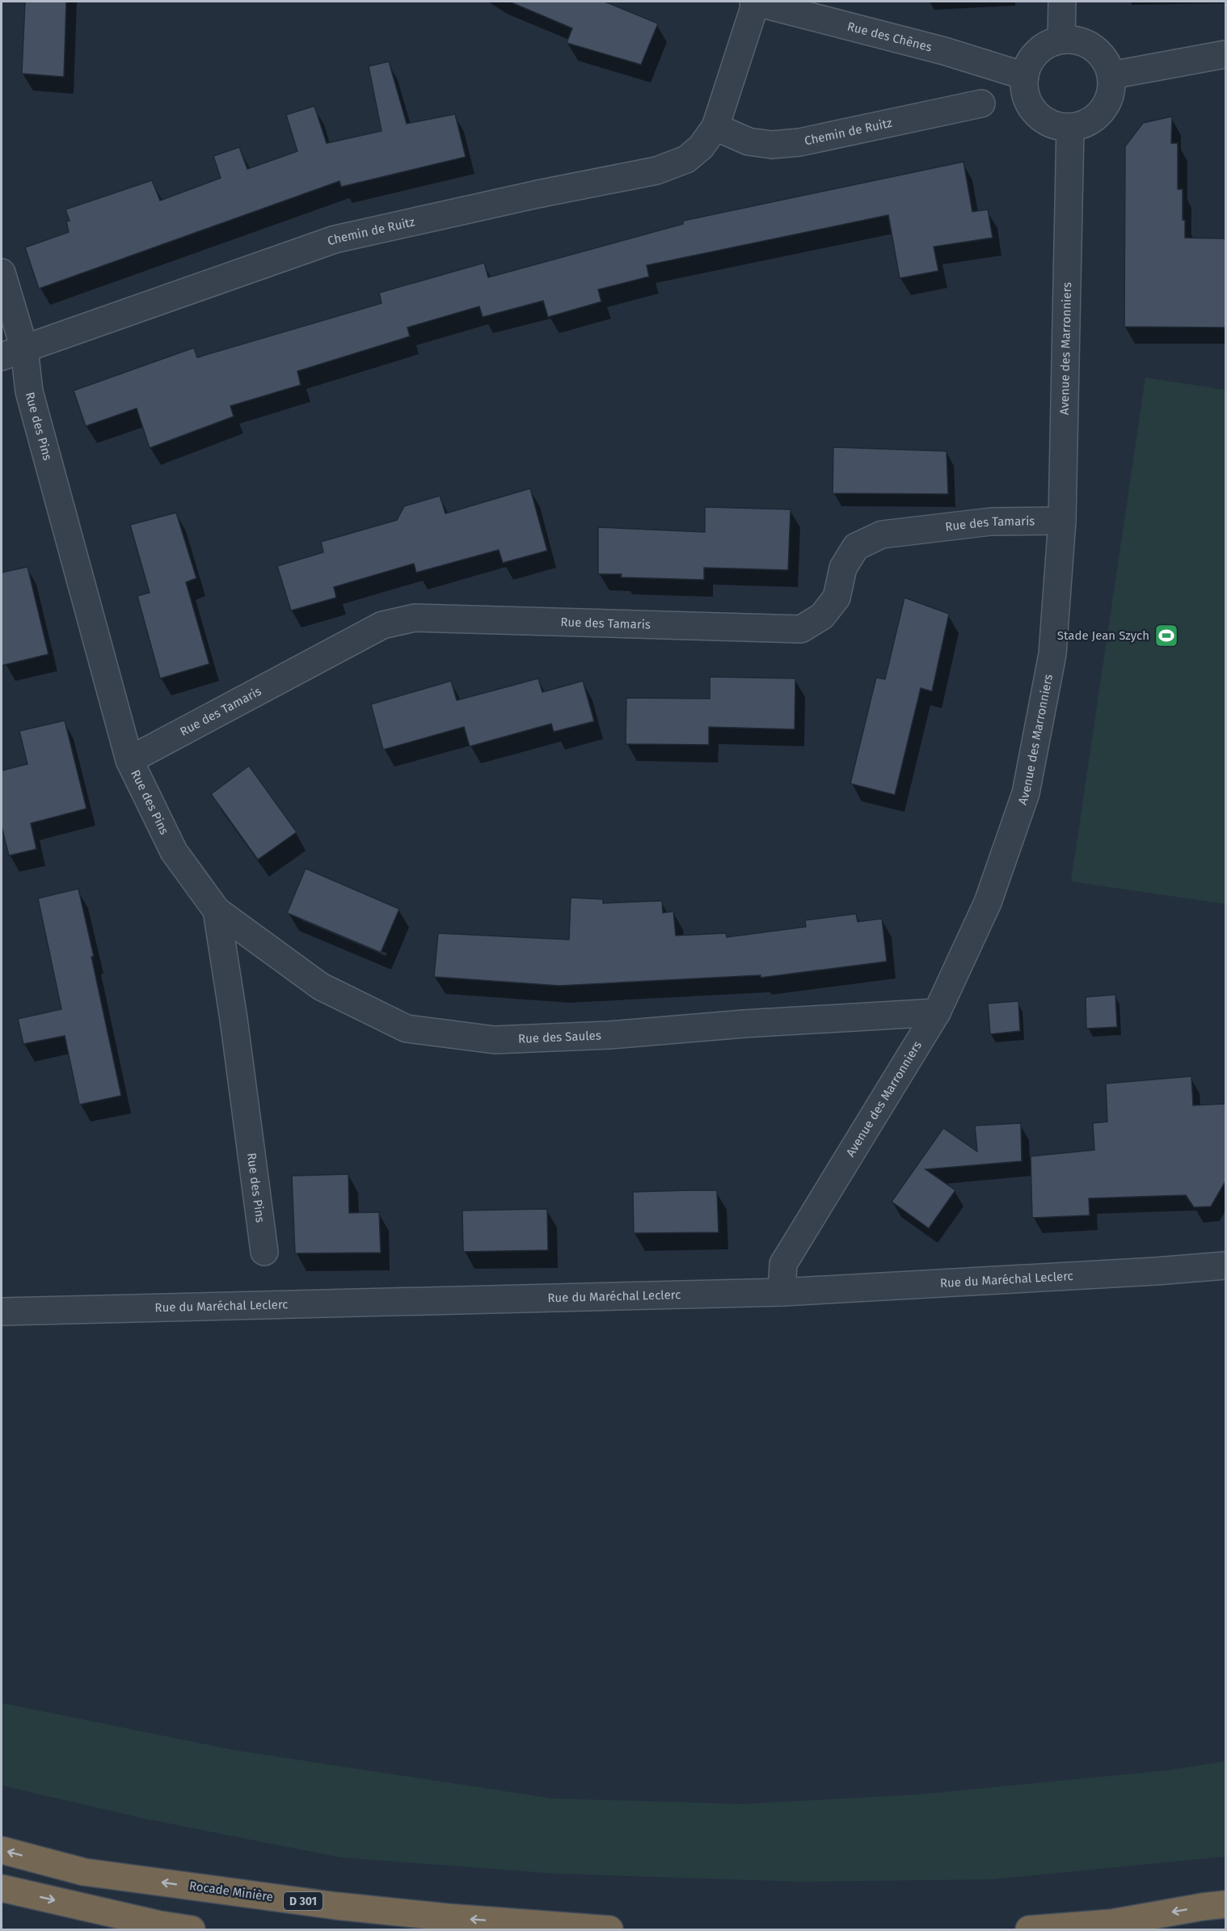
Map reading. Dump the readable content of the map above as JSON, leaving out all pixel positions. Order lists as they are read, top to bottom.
{
  "streets": {
    "highway": ["Rocade Minière", "D 301"],
    "street": [
      "Rue des Chênes",
      "Chemin de Ruitz",
      "Avenue des Marronniers",
      "Rue des Pins",
      "Rue des Tamaris",
      "Rue des Saules",
      "Rue du Maréchal Leclerc"
    ]
  },
  "crossings": [
    ["Rue des Chênes", "Chemin de Ruitz"],
    ["Rue des Chênes", "Avenue des Marronniers"],
    ["Chemin de Ruitz", "Rue des Pins"],
    ["Avenue des Marronniers", "Rue des Tamaris"],
    ["Avenue des Marronniers", "Rue des Saules"],
    ["Avenue des Marronniers", "Rue du Maréchal Leclerc"],
    ["Rue des Pins", "Rue des Tamaris"],
    ["Rue des Pins", "Rue des Saules"]
  ],
  "places": {
    "sports": ["Stade Jean Szych"]
  }
}
